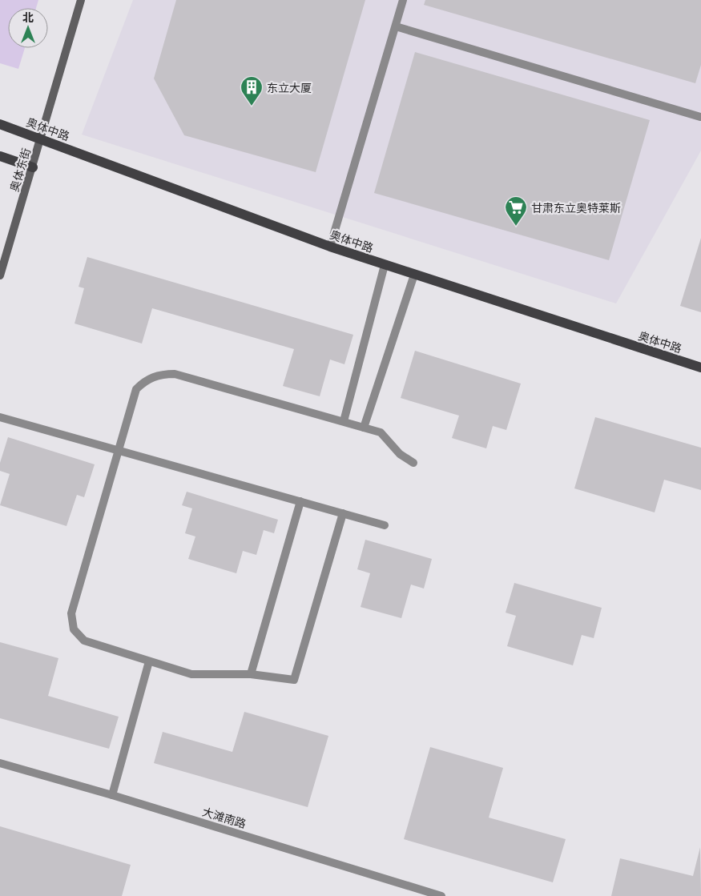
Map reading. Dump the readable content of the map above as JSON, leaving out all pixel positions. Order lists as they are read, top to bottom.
{
  "streets": {
    "main road": ["奥体中路", "奥体东街"],
    "street": ["大滩南路"]
  },
  "crossings": [
    ["奥体中路", "奥体东街"]
  ],
  "places": {
    "building": ["东立大厦"],
    "supermarket": ["甘肃东立奥特莱斯"]
  },
  "north": "top"
}
